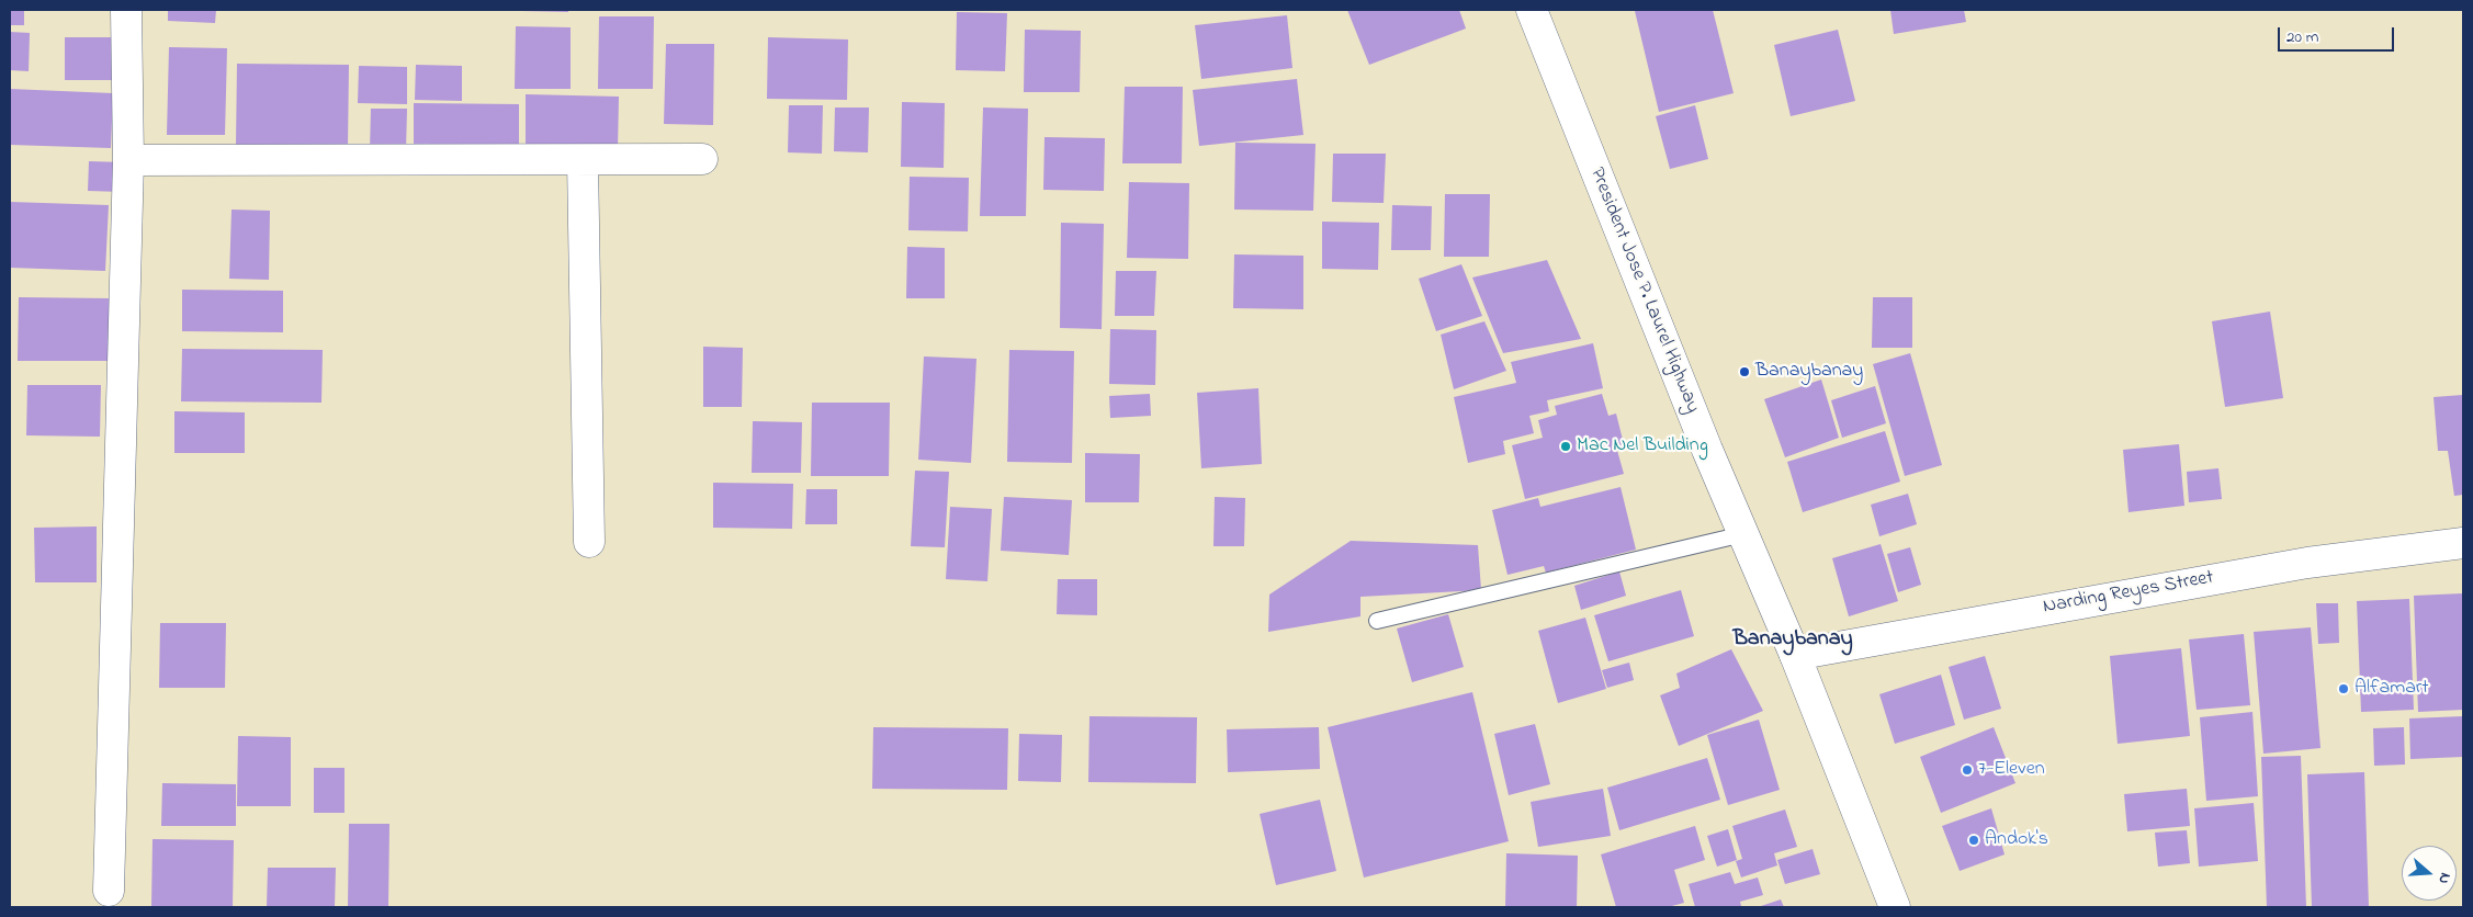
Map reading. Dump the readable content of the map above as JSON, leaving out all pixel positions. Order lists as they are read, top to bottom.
{
  "streets": {
    "main road": ["President Jose P. Laurel Highway", "Narding Reyes Street"]
  },
  "crossings": [
    ["President Jose P. Laurel Highway", "Narding Reyes Street"]
  ],
  "districts": ["Banaybanay"],
  "places": [
    "Banaybanay",
    "Mac Nel Building",
    "Alfamart",
    "7-Eleven",
    "Andok's"
  ],
  "scale_bar": "20 m",
  "north": "right"
}
